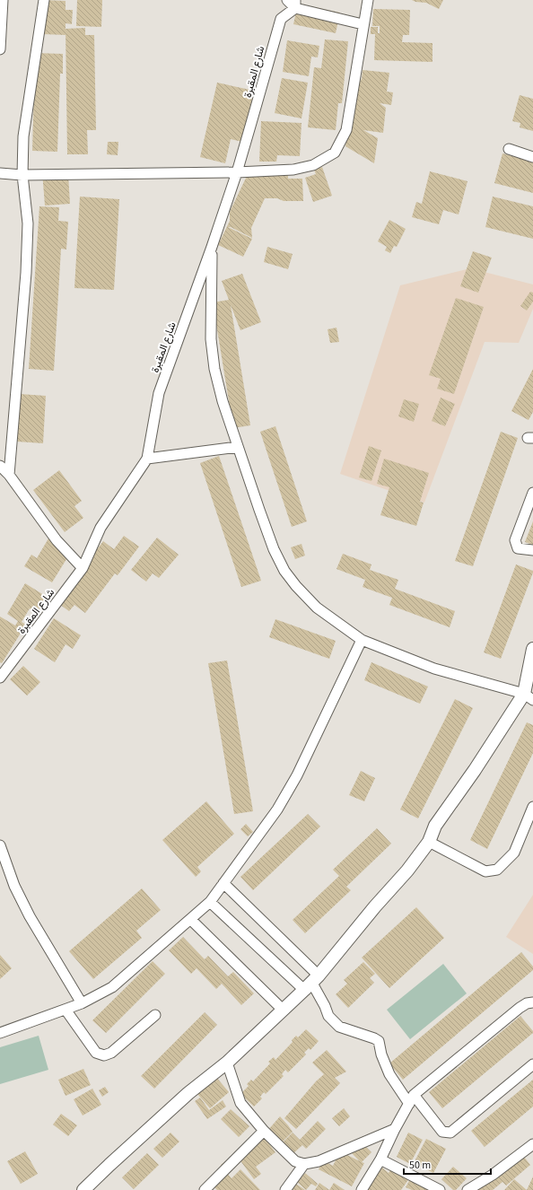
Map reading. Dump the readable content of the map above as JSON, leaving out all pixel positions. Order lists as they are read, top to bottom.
{
  "streets": {
    "street": ["شارع المقبرة"]
  },
  "scale_bar": "50 m"
}
